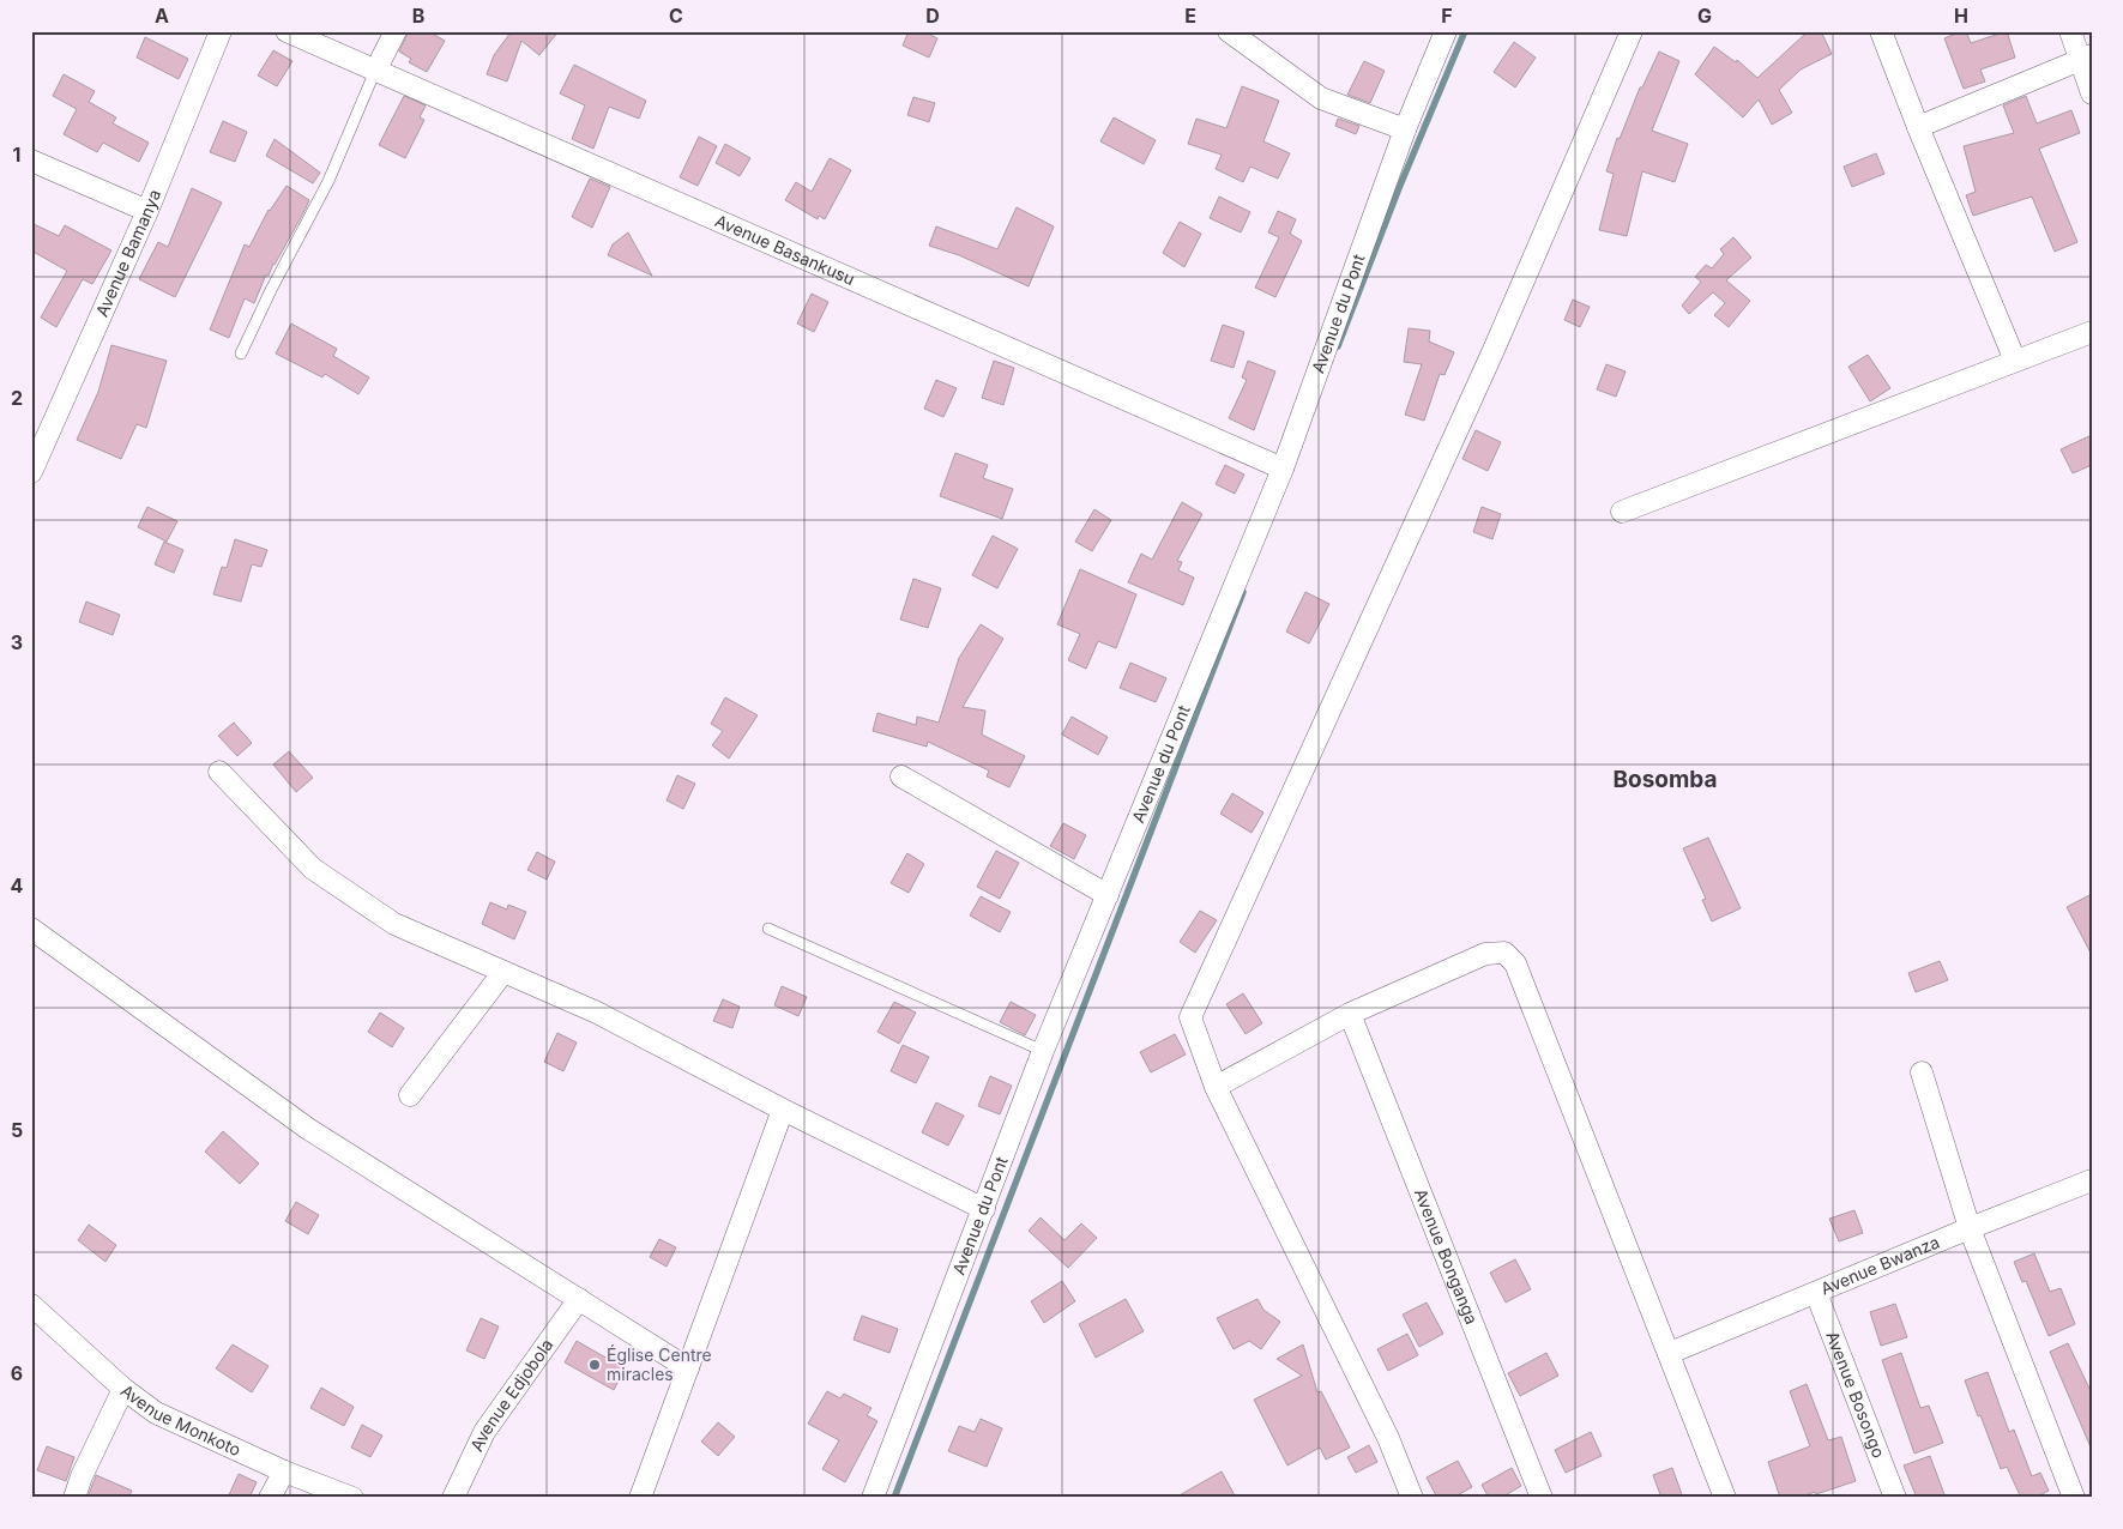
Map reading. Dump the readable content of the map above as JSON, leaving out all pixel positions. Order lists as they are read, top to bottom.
{
  "streets": {
    "street": [
      "Avenue Basankusu",
      "Avenue Bamanya",
      "Avenue du Pont",
      "Avenue Bonganga",
      "Avenue Bwanza",
      "Avenue Bosongo",
      "Avenue Edjobola",
      "Avenue Monkoto"
    ]
  },
  "crossings": [
    ["Avenue Basankusu", "Avenue du Pont"],
    ["Avenue Bwanza", "Avenue Bosongo"]
  ],
  "districts": ["Bosomba"],
  "places": ["Église Centre miracles"],
  "grid": {
    "columns": [
      "A",
      "B",
      "C",
      "D",
      "E",
      "F",
      "G",
      "H"
    ],
    "rows": [
      "1",
      "2",
      "3",
      "4",
      "5",
      "6"
    ]
  }
}
